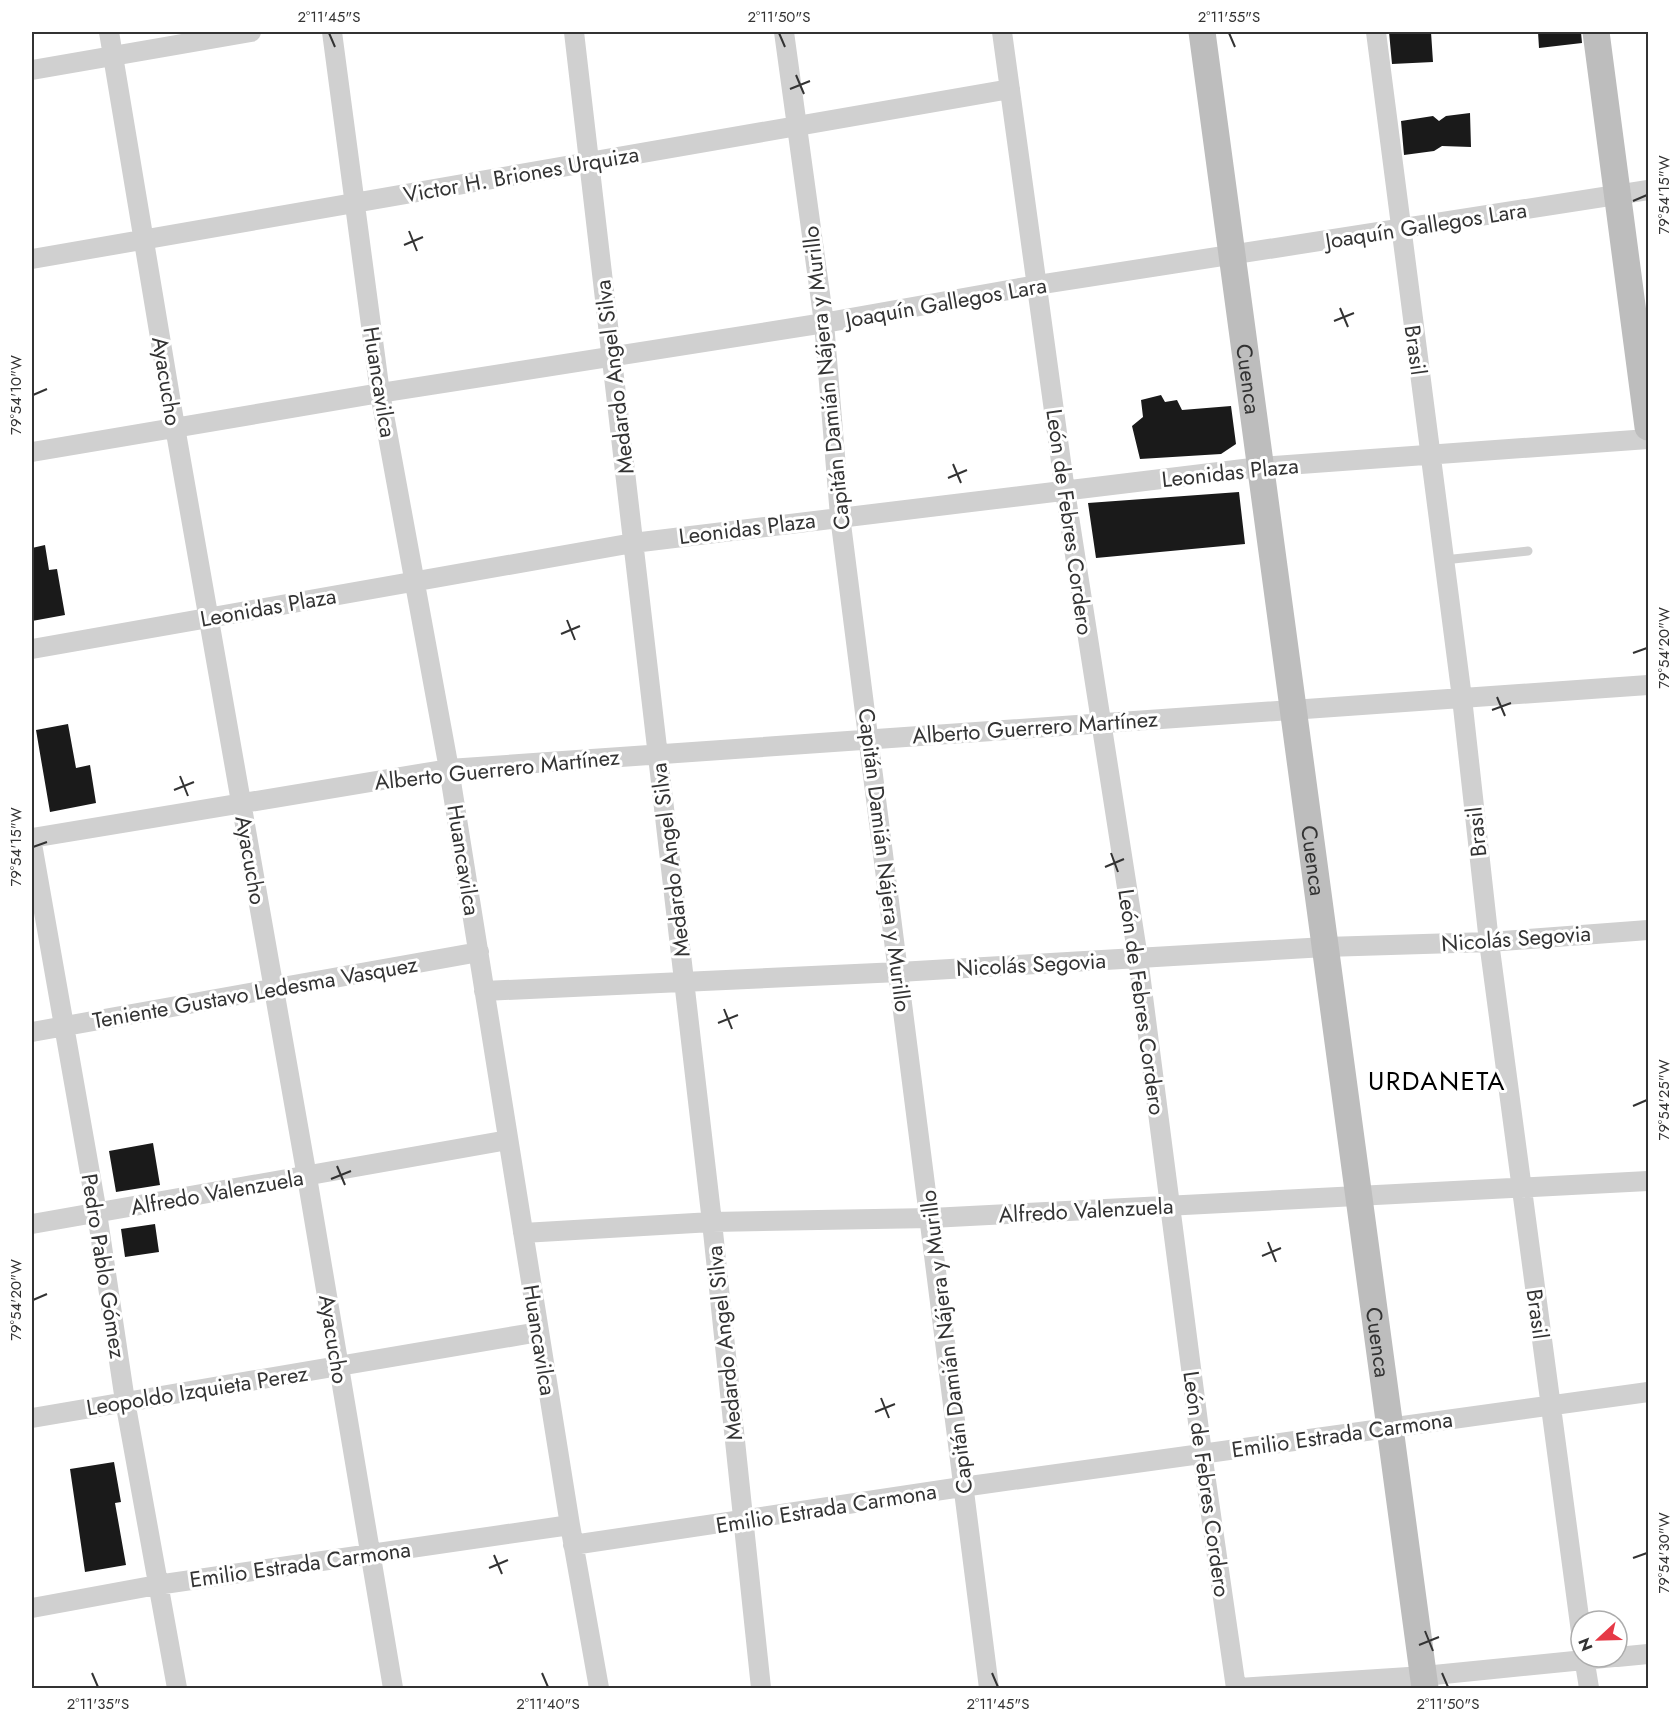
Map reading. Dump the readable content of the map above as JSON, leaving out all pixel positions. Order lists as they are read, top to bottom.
{
  "streets": {
    "main road": ["Cuenca"],
    "street": [
      "Victor H. Briones Urquiza",
      "Joaquín Gallegos Lara",
      "Brasil",
      "Medardo Angel Silva",
      "Capitán Damián Nájera y Murillo",
      "Ayacucho",
      "Huancavilca",
      "Leonidas Plaza",
      "León de Febres Cordero",
      "Alberto Guerrero Martínez",
      "Nicolás Segovia",
      "Teniente Gustavo Ledesma Vasquez",
      "Alfredo Valenzuela",
      "Pedro Pablo Gómez",
      "Leopoldo Izquieta Perez",
      "Emilio Estrada Carmona"
    ]
  },
  "crossings": [
    ["Victor H. Briones Urquiza", "Medardo Angel Silva"],
    ["Victor H. Briones Urquiza", "Capitán Damián Nájera y Murillo"],
    ["Victor H. Briones Urquiza", "Ayacucho"],
    ["Victor H. Briones Urquiza", "Huancavilca"],
    ["Victor H. Briones Urquiza", "León de Febres Cordero"],
    ["Joaquín Gallegos Lara", "Brasil"],
    ["Joaquín Gallegos Lara", "Medardo Angel Silva"],
    ["Joaquín Gallegos Lara", "Capitán Damián Nájera y Murillo"],
    ["Joaquín Gallegos Lara", "Cuenca"],
    ["Joaquín Gallegos Lara", "Ayacucho"],
    ["Joaquín Gallegos Lara", "Huancavilca"],
    ["Joaquín Gallegos Lara", "León de Febres Cordero"],
    ["Brasil", "Leonidas Plaza"],
    ["Brasil", "Alberto Guerrero Martínez"],
    ["Brasil", "Nicolás Segovia"],
    ["Brasil", "Alfredo Valenzuela"],
    ["Brasil", "Emilio Estrada Carmona"],
    ["Medardo Angel Silva", "Leonidas Plaza"],
    ["Medardo Angel Silva", "Alberto Guerrero Martínez"],
    ["Medardo Angel Silva", "Nicolás Segovia"],
    ["Medardo Angel Silva", "Alfredo Valenzuela"],
    ["Medardo Angel Silva", "Emilio Estrada Carmona"],
    ["Capitán Damián Nájera y Murillo", "Leonidas Plaza"],
    ["Capitán Damián Nájera y Murillo", "Alberto Guerrero Martínez"],
    ["Capitán Damián Nájera y Murillo", "Nicolás Segovia"],
    ["Capitán Damián Nájera y Murillo", "Alfredo Valenzuela"],
    ["Capitán Damián Nájera y Murillo", "Emilio Estrada Carmona"],
    ["Cuenca", "Leonidas Plaza"],
    ["Cuenca", "Alberto Guerrero Martínez"],
    ["Cuenca", "Nicolás Segovia"],
    ["Cuenca", "Alfredo Valenzuela"],
    ["Cuenca", "Emilio Estrada Carmona"],
    ["Ayacucho", "Leonidas Plaza"],
    ["Ayacucho", "Alberto Guerrero Martínez"],
    ["Ayacucho", "Teniente Gustavo Ledesma Vasquez"],
    ["Ayacucho", "Alfredo Valenzuela"],
    ["Ayacucho", "Leopoldo Izquieta Perez"],
    ["Ayacucho", "Emilio Estrada Carmona"],
    ["Huancavilca", "Leonidas Plaza"],
    ["Huancavilca", "Alberto Guerrero Martínez"],
    ["Huancavilca", "Nicolás Segovia"],
    ["Huancavilca", "Teniente Gustavo Ledesma Vasquez"],
    ["Huancavilca", "Alfredo Valenzuela"],
    ["Huancavilca", "Leopoldo Izquieta Perez"],
    ["Huancavilca", "Emilio Estrada Carmona"],
    ["Leonidas Plaza", "León de Febres Cordero"],
    ["León de Febres Cordero", "Alberto Guerrero Martínez"],
    ["León de Febres Cordero", "Nicolás Segovia"],
    ["León de Febres Cordero", "Alfredo Valenzuela"],
    ["León de Febres Cordero", "Emilio Estrada Carmona"],
    ["Teniente Gustavo Ledesma Vasquez", "Pedro Pablo Gómez"],
    ["Alfredo Valenzuela", "Pedro Pablo Gómez"],
    ["Pedro Pablo Gómez", "Leopoldo Izquieta Perez"],
    ["Pedro Pablo Gómez", "Emilio Estrada Carmona"]
  ],
  "districts": ["URDANETA"],
  "north": "left",
  "coordinates": [
    "2°11'45\"S",
    "2°11'50\"S",
    "2°11'55\"S",
    "79°54'15\"W",
    "79°54'10\"W",
    "79°54'20\"W",
    "79°54'25\"W",
    "79°54'30\"W",
    "2°11'35\"S",
    "2°11'40\"S"
  ]
}
